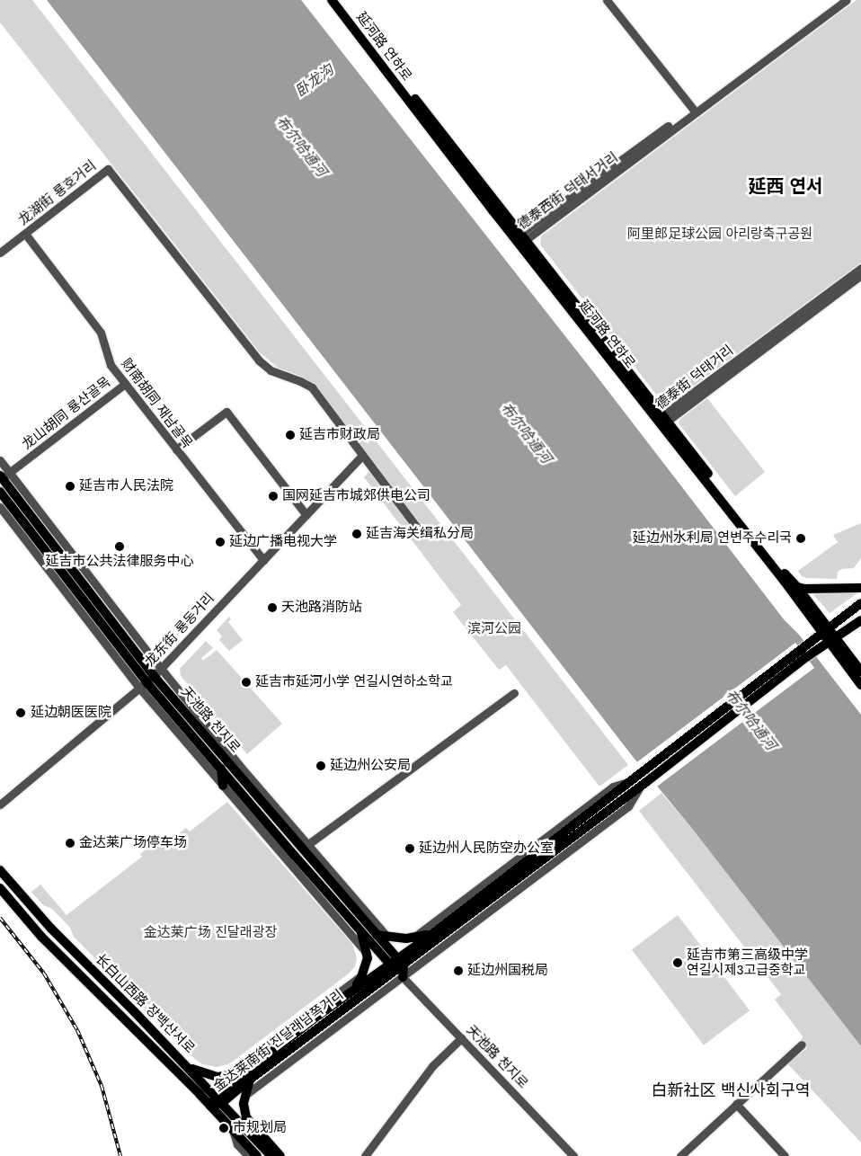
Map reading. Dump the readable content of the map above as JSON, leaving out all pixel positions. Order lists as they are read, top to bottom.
{
  "streets": {
    "main road": [
      "延河路 연하로",
      "天池路 천지로",
      "长白山西路 장백산서로",
      "金达莱南街 진달래남쪽거리"
    ],
    "street": [
      "德泰西街 덕태서거리",
      "龙湖街 룡호거리",
      "德泰街 덕태거리",
      "财南胡同 재남골목",
      "龙山胡同 룡산골목",
      "龙东街 룡동거리"
    ]
  },
  "crossings": [
    ["延河路 연하로", "德泰西街 덕태서거리"],
    ["延河路 연하로", "德泰街 덕태거리"],
    ["龙湖街 룡호거리", "财南胡同 재남골목"],
    ["龙湖街 룡호거리", "龙东街 룡동거리"],
    ["财南胡同 재남골목", "龙山胡同 룡산골목"],
    ["财南胡同 재남골목", "龙东街 룡동거리"],
    ["龙山胡同 룡산골목", "天池路 천지로"],
    ["龙东街 룡동거리", "天池路 천지로"],
    ["天池路 천지로", "金达莱南街 진달래남쪽거리"],
    ["长白山西路 장백산서로", "金达莱南街 진달래남쪽거리"]
  ],
  "districts": ["延西 연서", "白新社区 백신사회구역"],
  "water": ["卧龙沟", "布尔哈通河"],
  "parks": ["阿里郎足球公园 아리랑축구공원", "滨河公园", "金达莱广场 진달래광장"],
  "places": [
    "延吉市财政局",
    "延吉市人民法院",
    "国网延吉市城郊供电公司",
    "延吉海关缉私分局",
    "延边州水利局 연변주수리국",
    "延边广播电视大学",
    "延吉市公共法律服务中心",
    "天池路消防站",
    "延吉市延河小学 연길시연하소학교",
    "延边朝医医院",
    "延边州公安局",
    "金达莱广场停车场",
    "延边州人民防空办公室",
    "延吉市第三高级中学 연길시제3고급중학교",
    "延边州国税局",
    "市规划局"
  ]
}
